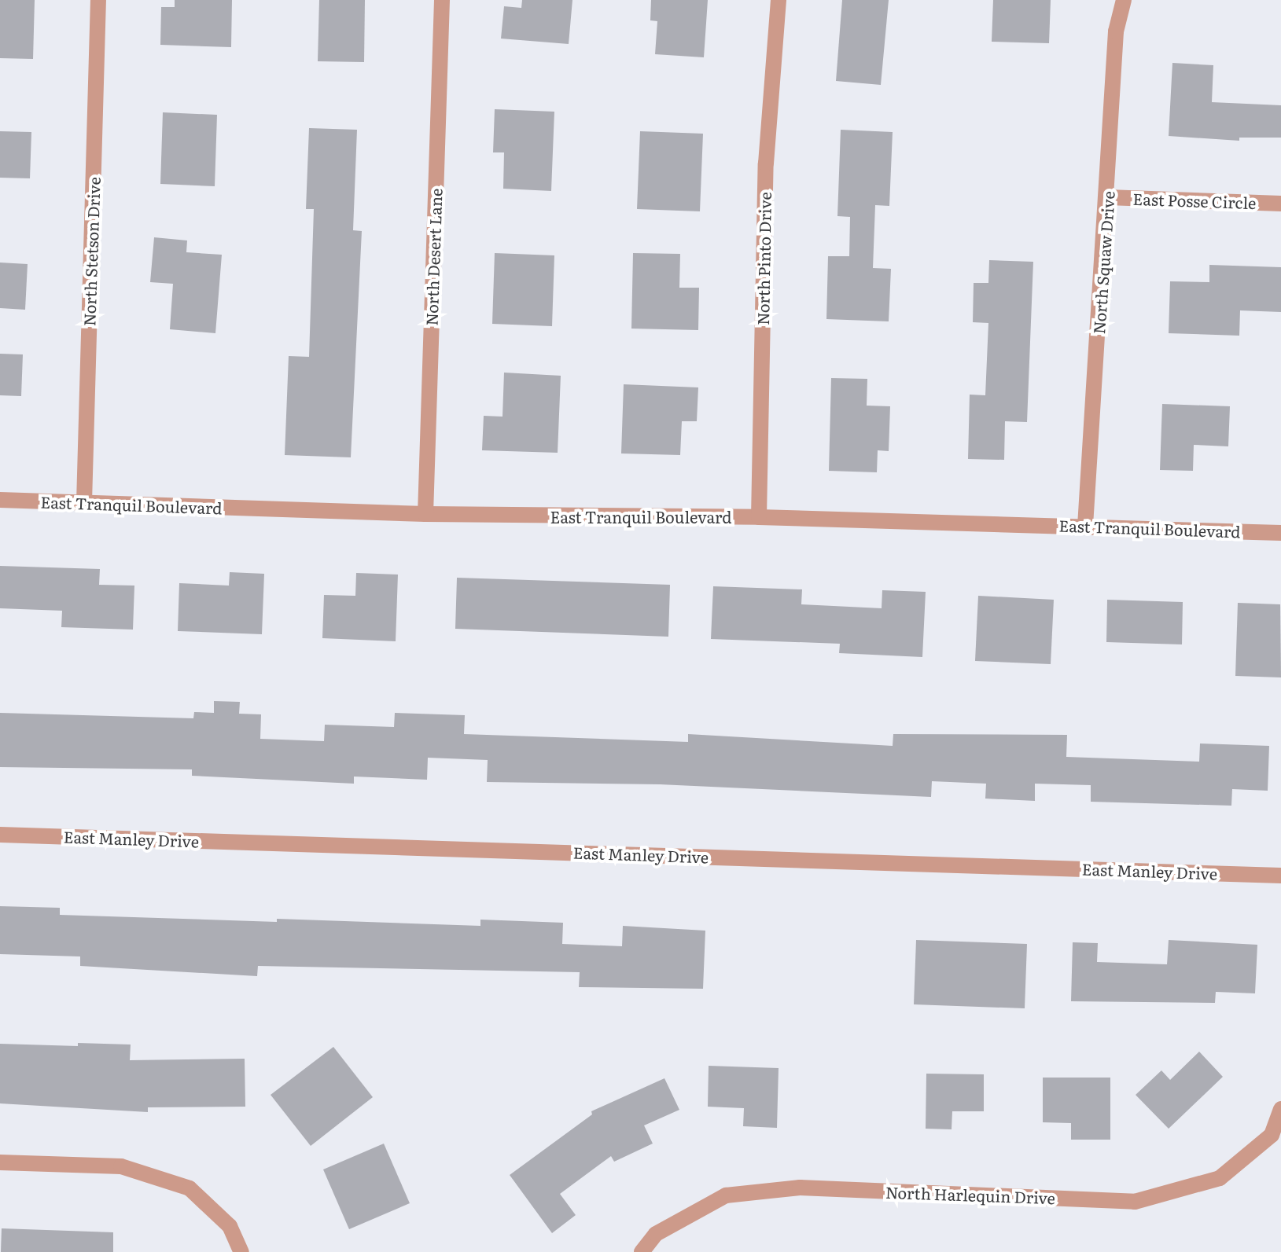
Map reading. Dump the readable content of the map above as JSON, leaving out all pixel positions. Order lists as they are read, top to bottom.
{
  "streets": {
    "street": [
      "East Posse Circle",
      "North Stetson Drive",
      "North Desert Lane",
      "North Pinto Drive",
      "North Squaw Drive",
      "East Tranquil Boulevard",
      "East Manley Drive",
      "North Harlequin Drive"
    ]
  },
  "crossings": [
    ["East Posse Circle", "North Squaw Drive"],
    ["North Stetson Drive", "East Tranquil Boulevard"],
    ["North Desert Lane", "East Tranquil Boulevard"],
    ["North Pinto Drive", "East Tranquil Boulevard"],
    ["North Squaw Drive", "East Tranquil Boulevard"]
  ]
}
